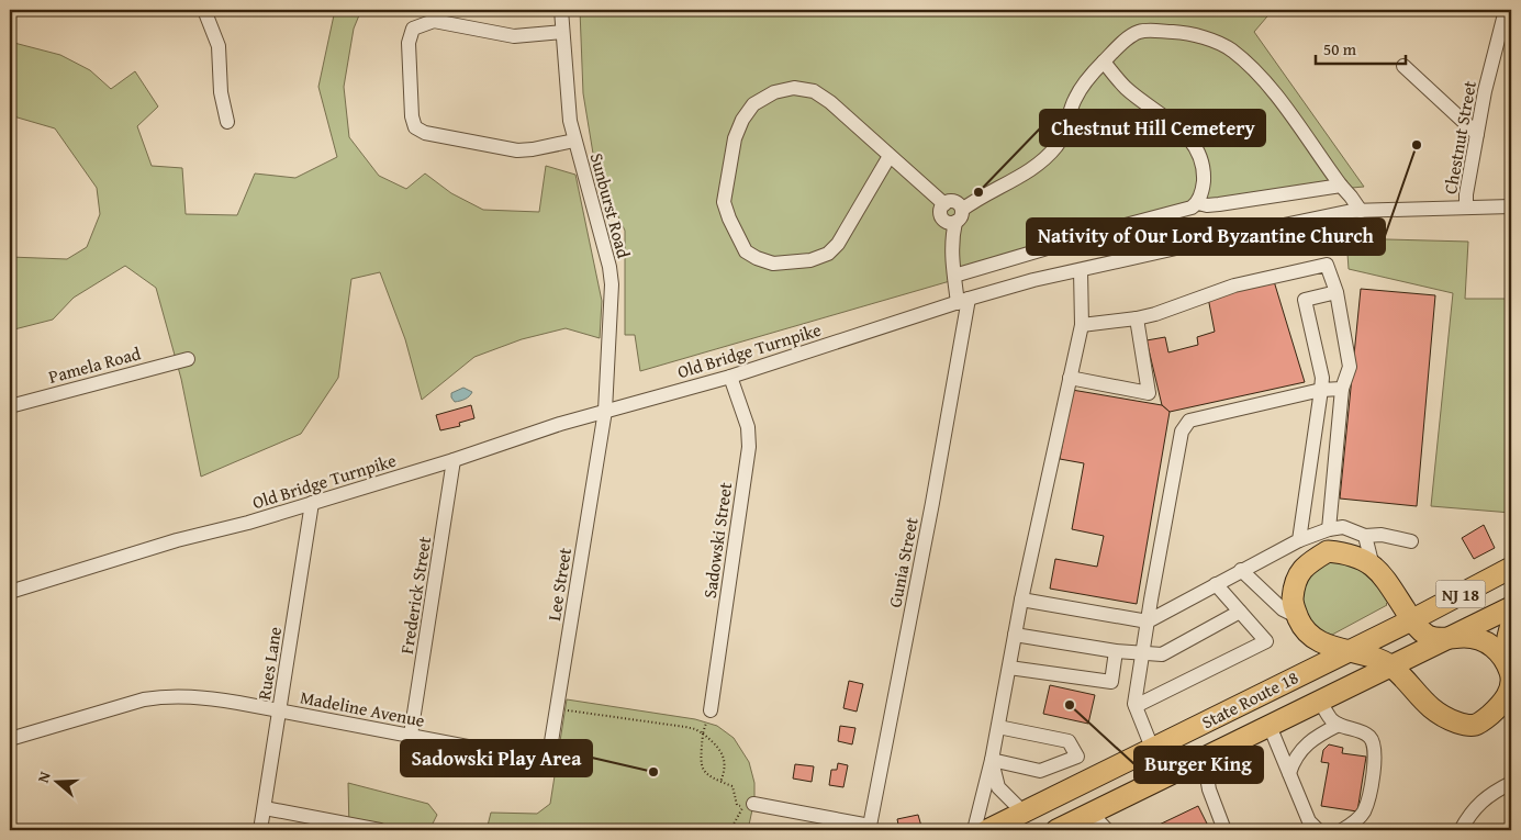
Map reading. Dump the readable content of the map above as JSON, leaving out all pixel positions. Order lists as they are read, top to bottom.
{
  "streets": {
    "highway": ["NJ 18", "State Route 18"],
    "street": [
      "Chestnut Street",
      "Sunburst Road",
      "Old Bridge Turnpike",
      "Pamela Road",
      "Sadowski Street",
      "Gunia Street",
      "Lee Street",
      "Frederick Street",
      "Rues Lane",
      "Madeline Avenue"
    ]
  },
  "crossings": [
    ["Chestnut Street", "Old Bridge Turnpike"],
    ["Sunburst Road", "Old Bridge Turnpike"],
    ["Sunburst Road", "Lee Street"],
    ["Old Bridge Turnpike", "Sadowski Street"],
    ["Old Bridge Turnpike", "Gunia Street"],
    ["Old Bridge Turnpike", "Lee Street"],
    ["Old Bridge Turnpike", "Frederick Street"],
    ["Old Bridge Turnpike", "Rues Lane"],
    ["Lee Street", "Madeline Avenue"],
    ["Frederick Street", "Madeline Avenue"],
    ["Rues Lane", "Madeline Avenue"]
  ],
  "places": [
    "Nativity of Our Lord Byzantine Church",
    "Chestnut Hill Cemetery",
    "Burger King",
    "Sadowski Play Area"
  ],
  "scale_bar": "50 m",
  "north": "left"
}
